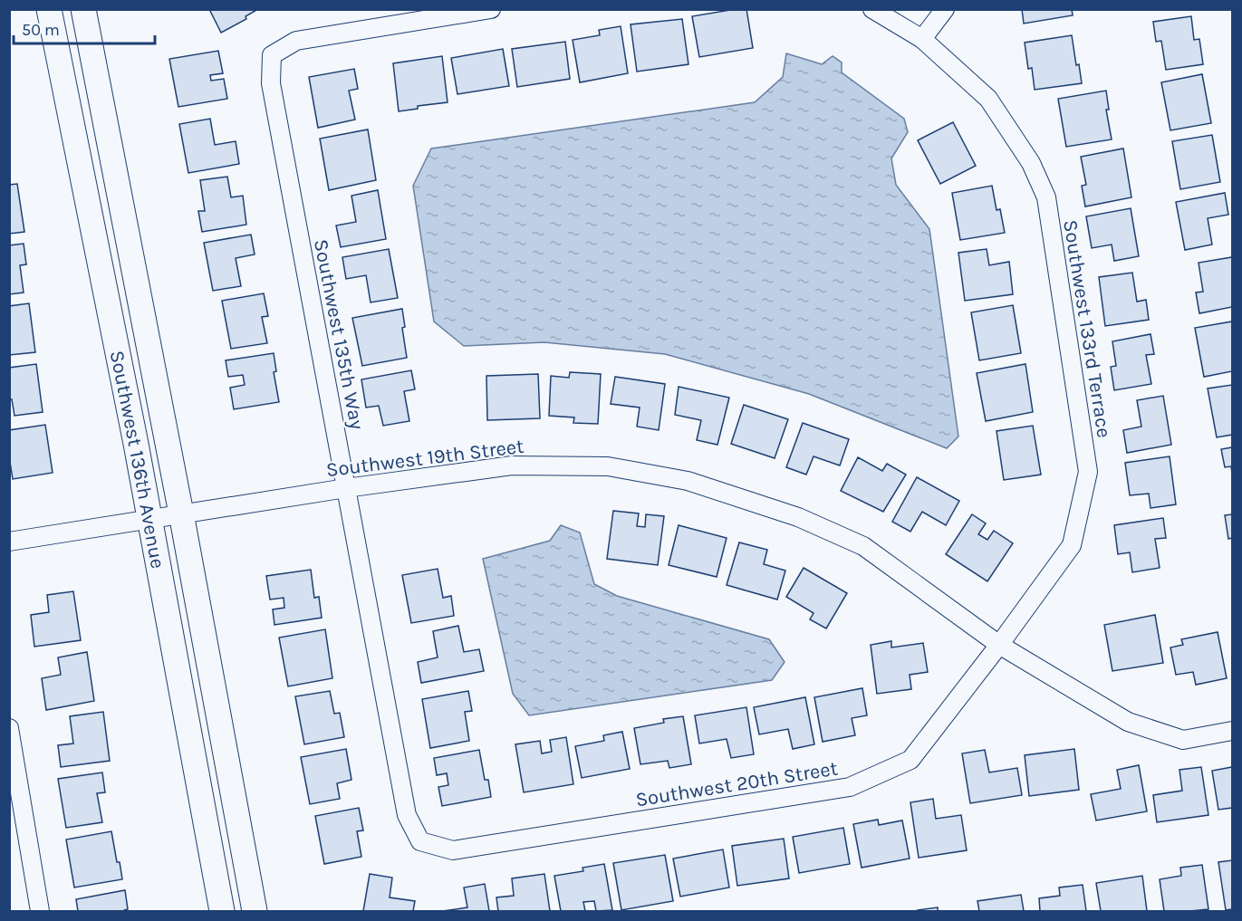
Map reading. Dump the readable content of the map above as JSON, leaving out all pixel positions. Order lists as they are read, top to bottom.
{
  "streets": {
    "street": [
      "Southwest 133rd Terrace",
      "Southwest 135th Way",
      "Southwest 19th Street",
      "Southwest 136th Avenue",
      "Southwest 20th Street"
    ]
  },
  "crossings": [
    ["Southwest 133rd Terrace", "Southwest 19th Street"],
    ["Southwest 133rd Terrace", "Southwest 20th Street"],
    ["Southwest 135th Way", "Southwest 19th Street"],
    ["Southwest 135th Way", "Southwest 20th Street"],
    ["Southwest 19th Street", "Southwest 136th Avenue"],
    ["Southwest 19th Street", "Southwest 20th Street"]
  ],
  "scale_bar": "50 m"
}
